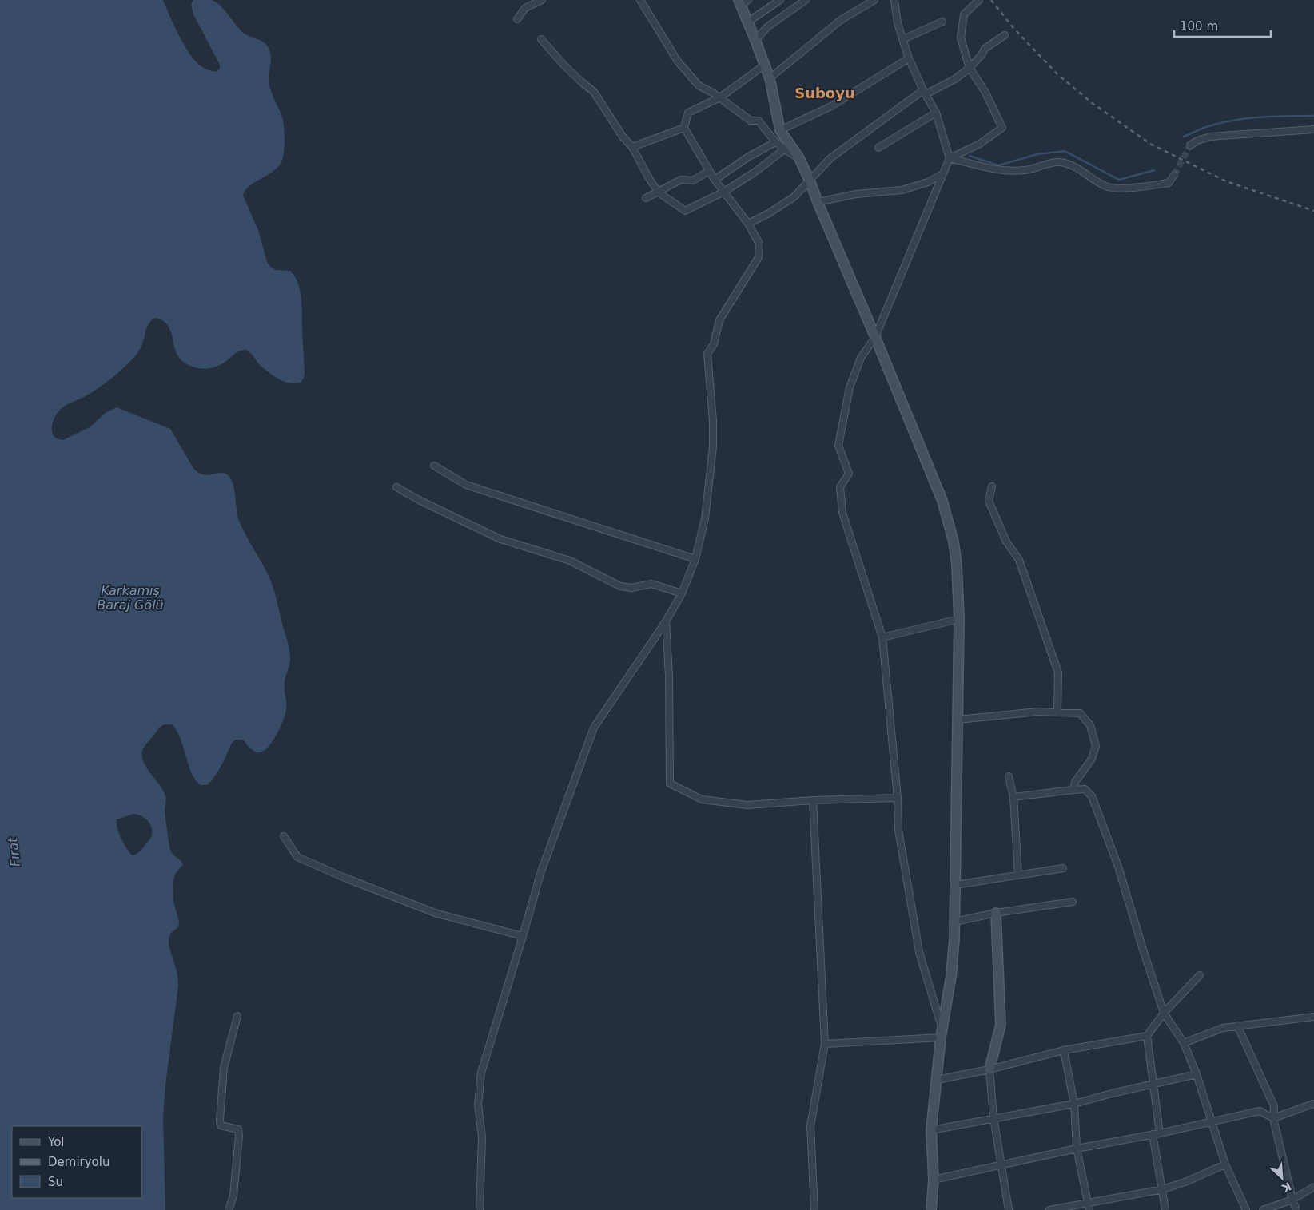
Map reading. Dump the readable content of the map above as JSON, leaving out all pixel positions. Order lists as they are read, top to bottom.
{
  "districts": ["Suboyu"],
  "water": ["Karkamış Baraj Gölü", "Fırat"],
  "legend": ["Yol", "Demiryolu", "Su"],
  "scale_bar": "100 m",
  "north": "bottom right"
}
